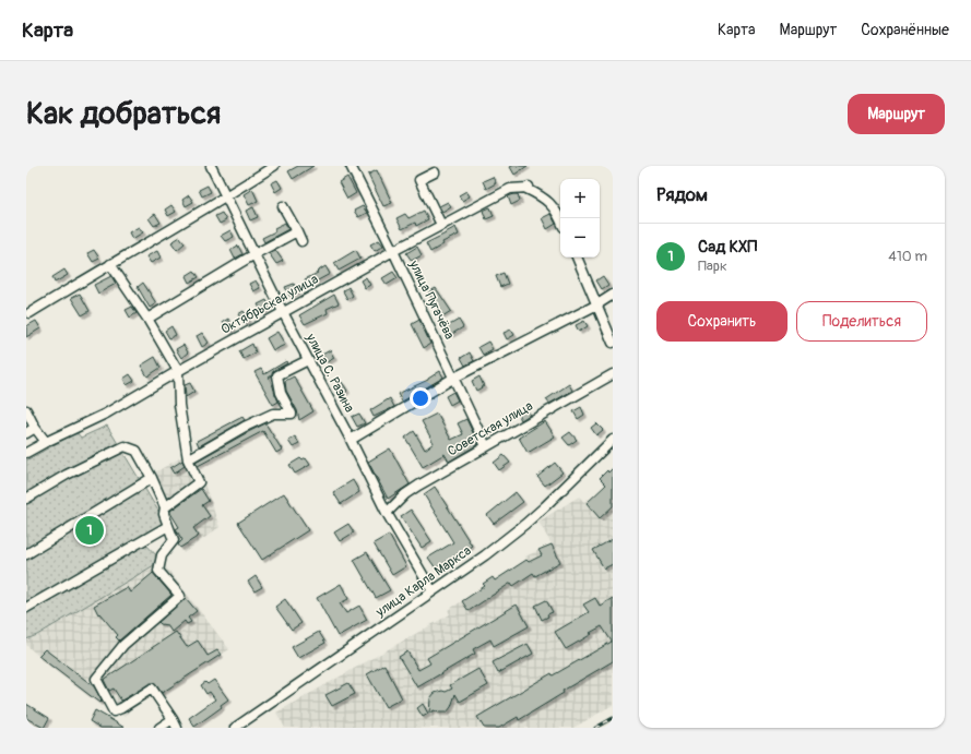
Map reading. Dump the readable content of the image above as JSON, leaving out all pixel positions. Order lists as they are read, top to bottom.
{
  "streets": {
    "street": [
      "улица Пугачёва",
      "Октябрьская улица",
      "улица С. Разина",
      "Советская улица",
      "улица Карла Маркса"
    ]
  },
  "crossings": [
    ["улица Пугачёва", "Октябрьская улица"],
    ["улица Пугачёва", "Советская улица"],
    ["Октябрьская улица", "улица С. Разина"],
    ["улица С. Разина", "Советская улица"],
    ["улица С. Разина", "улица Карла Маркса"]
  ],
  "page": {
    "header": "Карта",
    "nav": ["Карта", "Маршрут", "Сохранённые"],
    "buttons": [
      "Маршрут",
      ["Сохранить", "Поделиться"]
    ],
    "title": "Как добраться",
    "heading": "Рядом",
    "map_buttons": ["+", "−"],
    "list": [
      {
        "mark": "1",
        "name": "Сад КХП",
        "note": "Парк",
        "value": "410 m"
      }
    ],
    "pins": "1"
  }
}
